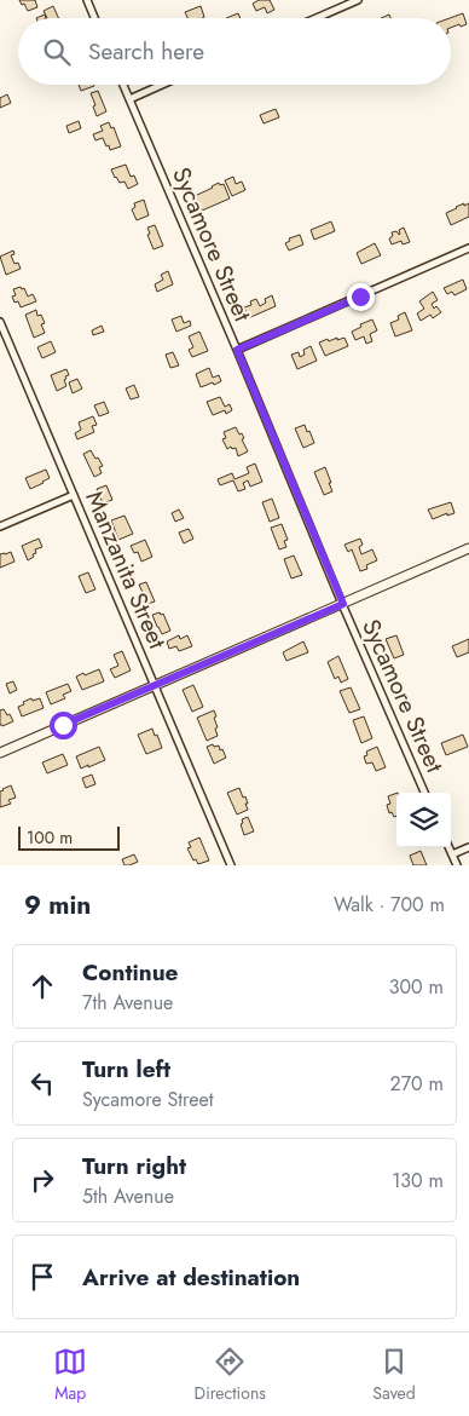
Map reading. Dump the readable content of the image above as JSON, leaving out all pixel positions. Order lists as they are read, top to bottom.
{
  "streets": {
    "street": ["Sycamore Street", "Manzanita Street"]
  },
  "scale_bar": "100 m",
  "page": {
    "search": "Search here",
    "scale": "100 m",
    "heading": ["9 min", "Walk · 700 m"],
    "list": [
      ["Continue", "7th Avenue", "300 m"],
      ["Turn left", "Sycamore Street", "270 m"],
      ["Turn right", "5th Avenue", "130 m"],
      "Arrive at destination"
    ],
    "nav": ["Map", "Directions", "Saved"]
  }
}
